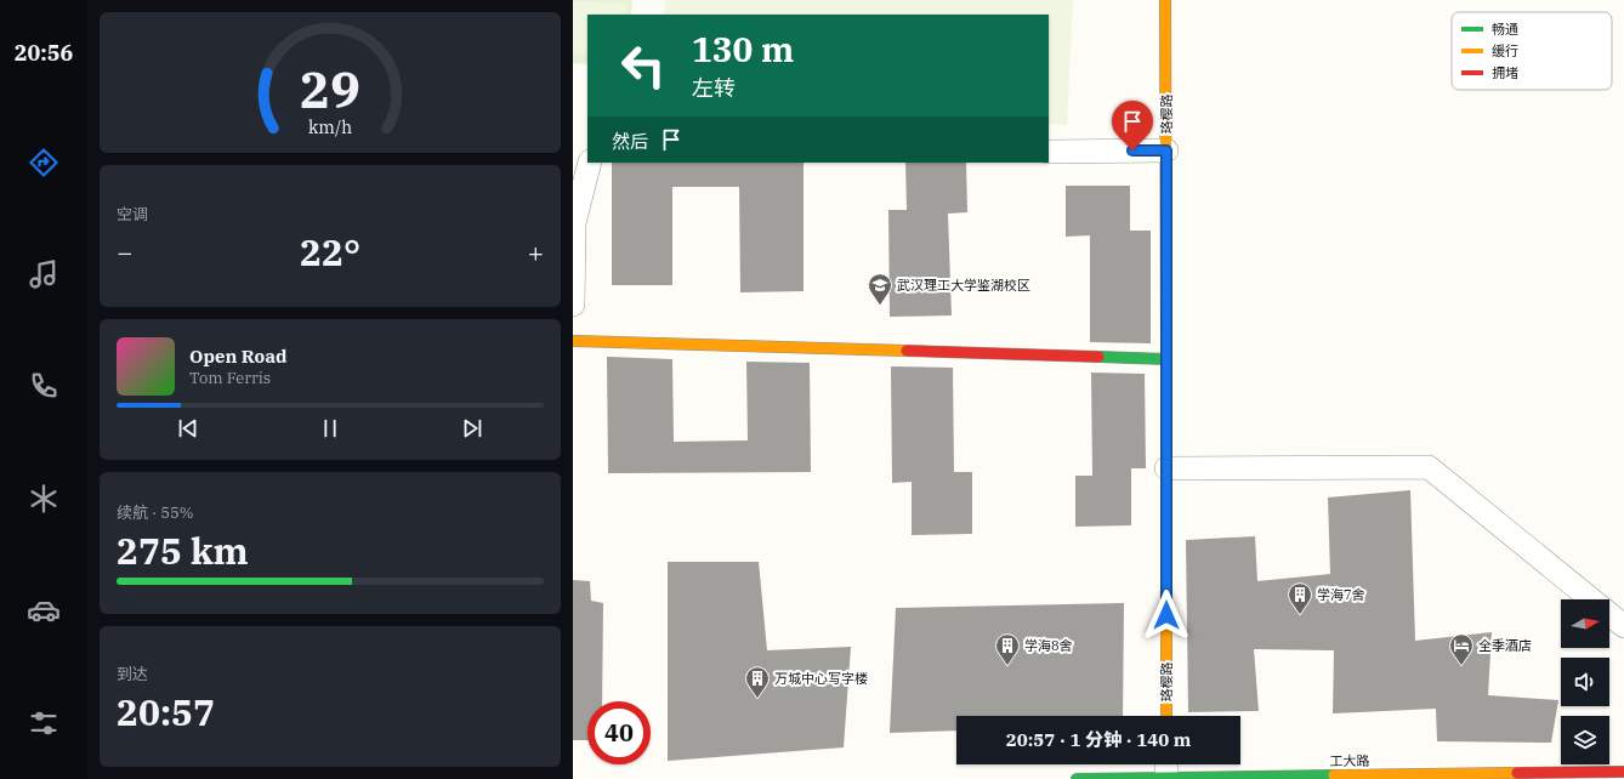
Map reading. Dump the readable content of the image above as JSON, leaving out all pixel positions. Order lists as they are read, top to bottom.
{
  "streets": {
    "street": ["珞樱路", "工大路"]
  },
  "places": {
    "school or university": ["武汉理工大学鉴湖校区"],
    "building": ["学海7舍", "学海8舍", "万城中心写字楼"],
    "hotel": ["全季酒店"]
  },
  "legend": ["畅通", "缓行", "拥堵"],
  "north": "right",
  "page": {
    "tabs": "20:56",
    "turn": ["130 m", "左转"],
    "then": "然后",
    "tile": [
      "空调",
      ["续航 · 55%", "275 km"],
      ["到达", "20:57"]
    ],
    "heat": ["−", "22°", "+"],
    "song": ["Open Road", "Tom Ferris"],
    "limit": "40",
    "trip": "20:57 · 1 分钟 · 140 m",
    "gauge": ["29", "km/h"]
  }
}
